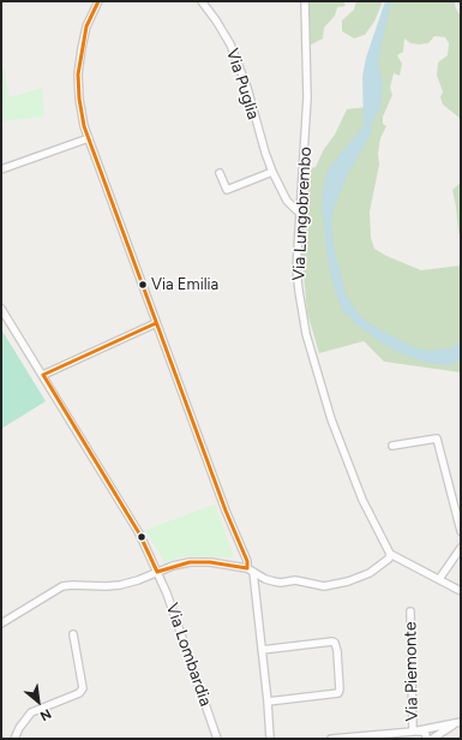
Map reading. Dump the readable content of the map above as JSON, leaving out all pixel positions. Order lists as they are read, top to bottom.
{
  "streets": {
    "street": [
      "Via Puglia",
      "Via Lungobrembo",
      "Via Lombardia",
      "Via Piemonte"
    ]
  },
  "crossings": [
    ["Via Puglia", "Via Lungobrembo"]
  ],
  "places": ["Via Emilia"],
  "north": "bottom right"
}
